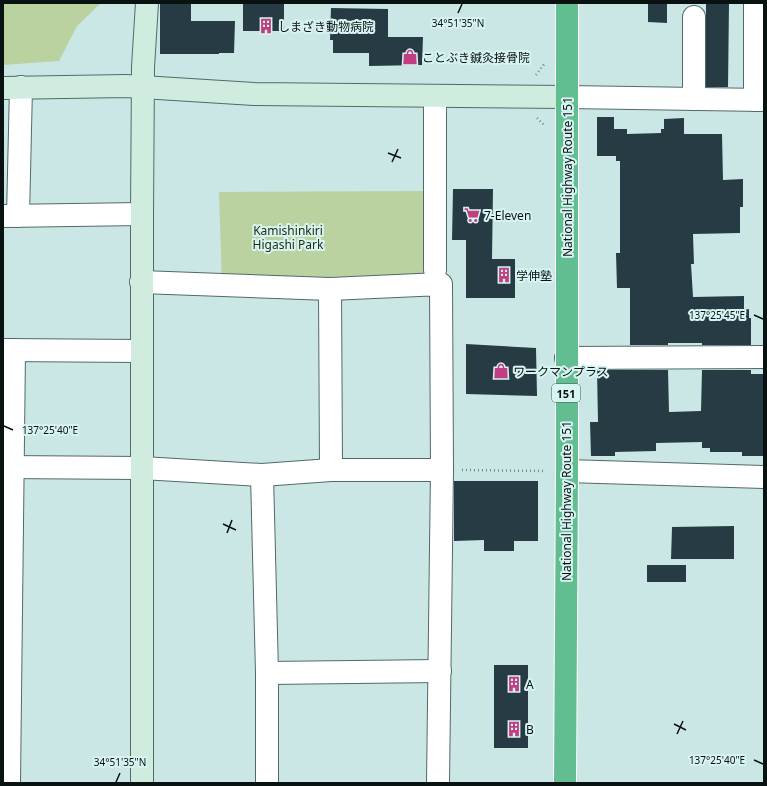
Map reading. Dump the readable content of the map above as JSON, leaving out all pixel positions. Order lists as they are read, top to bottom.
{
  "streets": {
    "highway": ["National Highway Route 151", "151"]
  },
  "parks": ["Kamishinkiri Higashi Park"],
  "places": {
    "building": [
      "しまざき動物病院",
      "学伸塾",
      "A",
      "B"
    ],
    "shop": ["ことぶき鍼灸接骨院", "ワークマンプラス"],
    "supermarket": ["7-Eleven"]
  },
  "coordinates": ["34°51'35\"N", "137°25'45\"E", "137°25'40\"E"]
}
